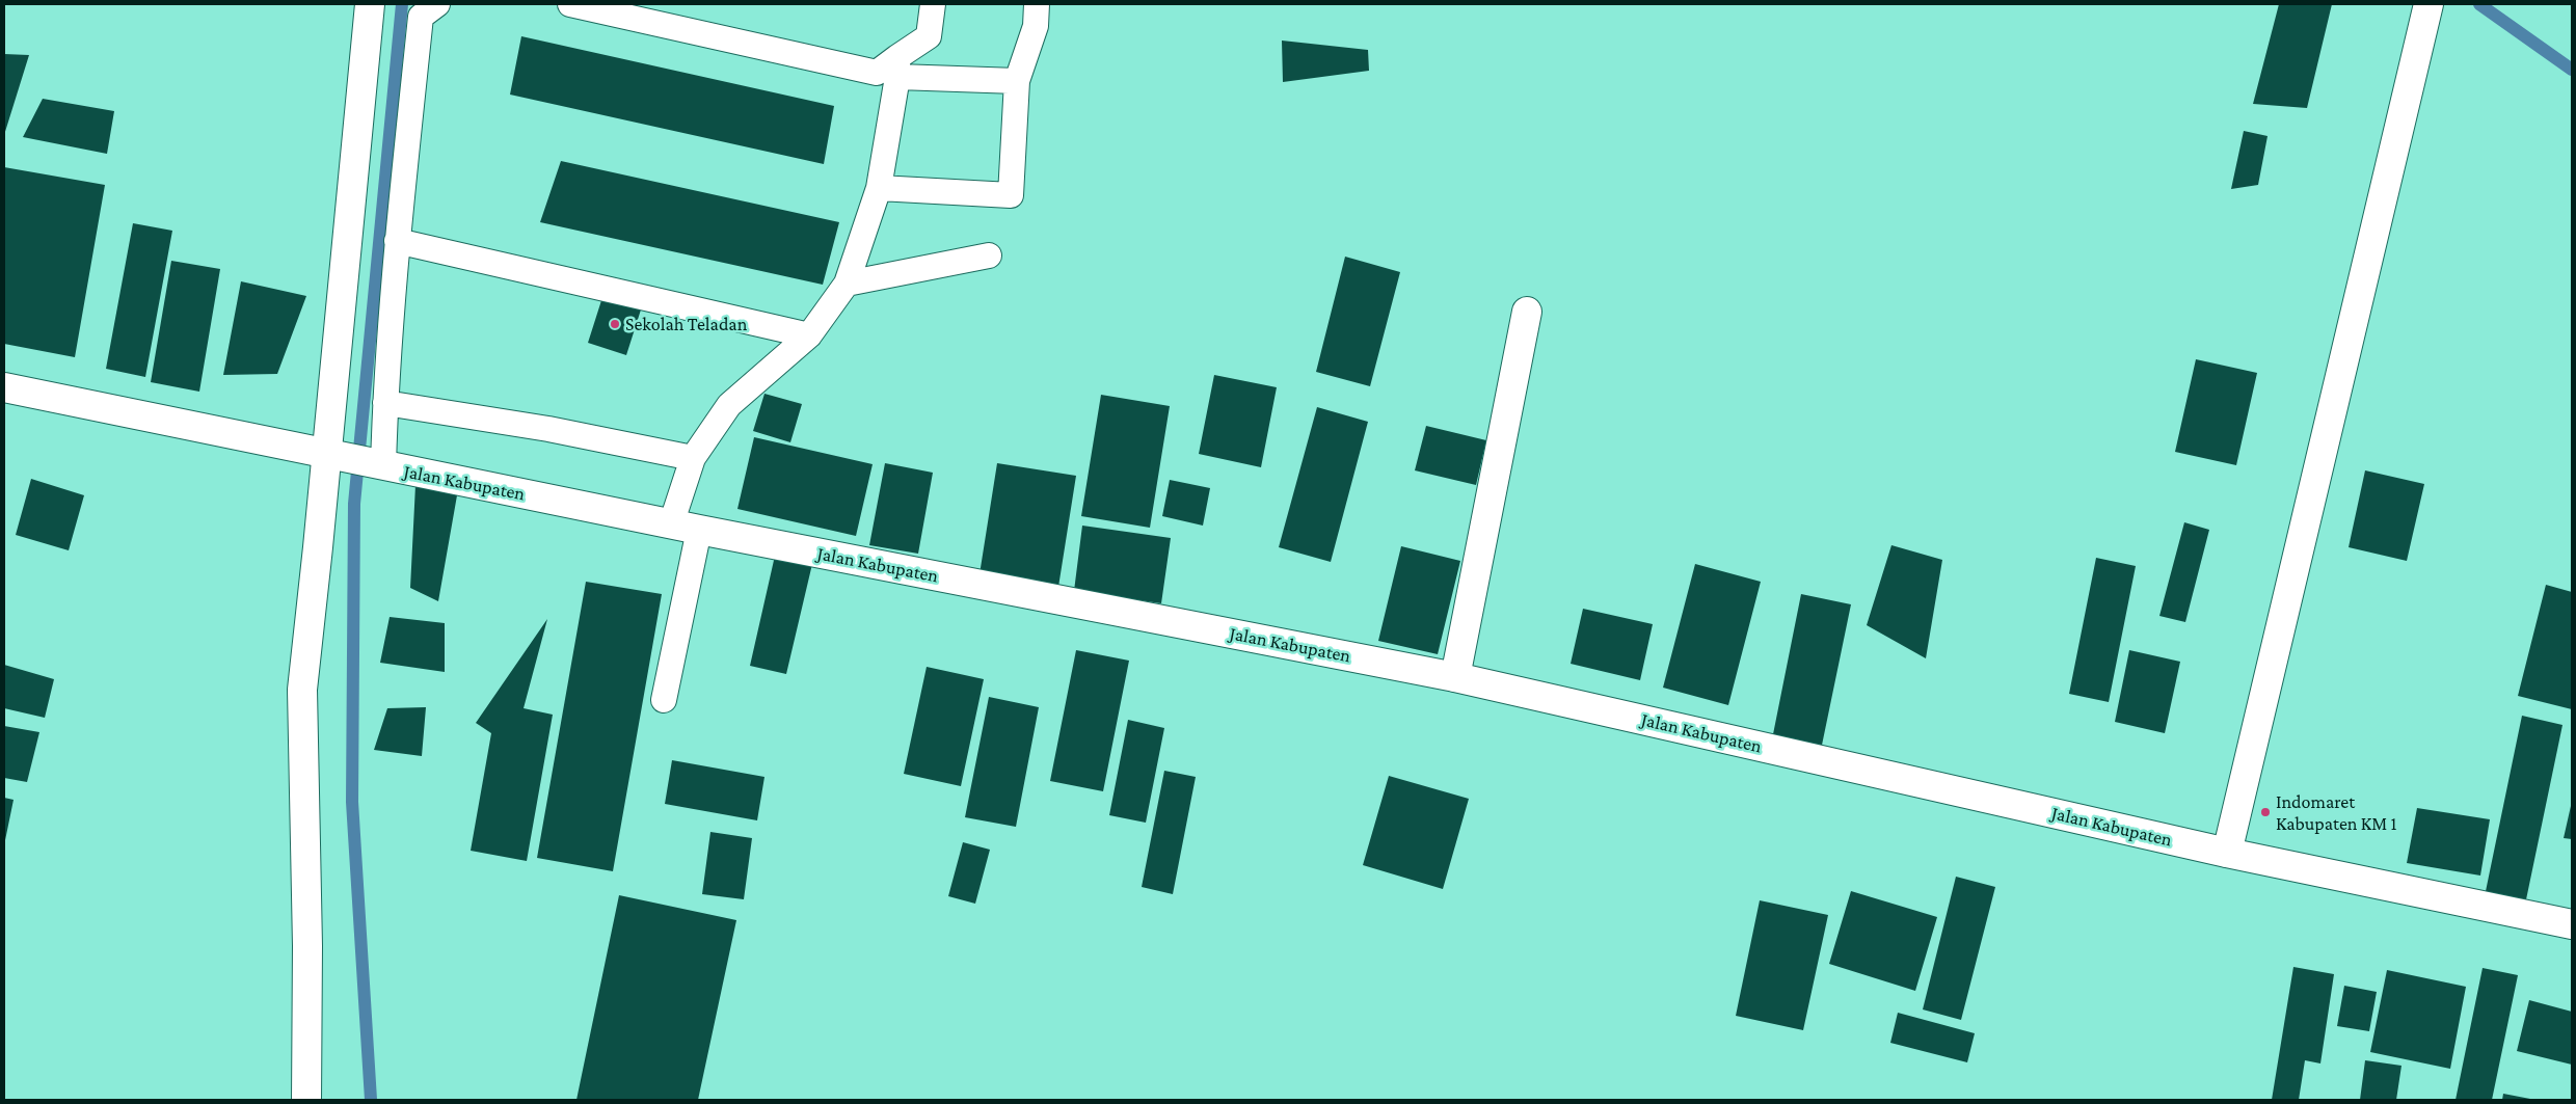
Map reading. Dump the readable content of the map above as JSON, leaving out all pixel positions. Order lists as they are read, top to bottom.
{
  "streets": {
    "main road": ["Jalan Kabupaten"]
  },
  "places": ["Sekolah Teladan", "Indomaret Kabupaten KM 1"]
}
